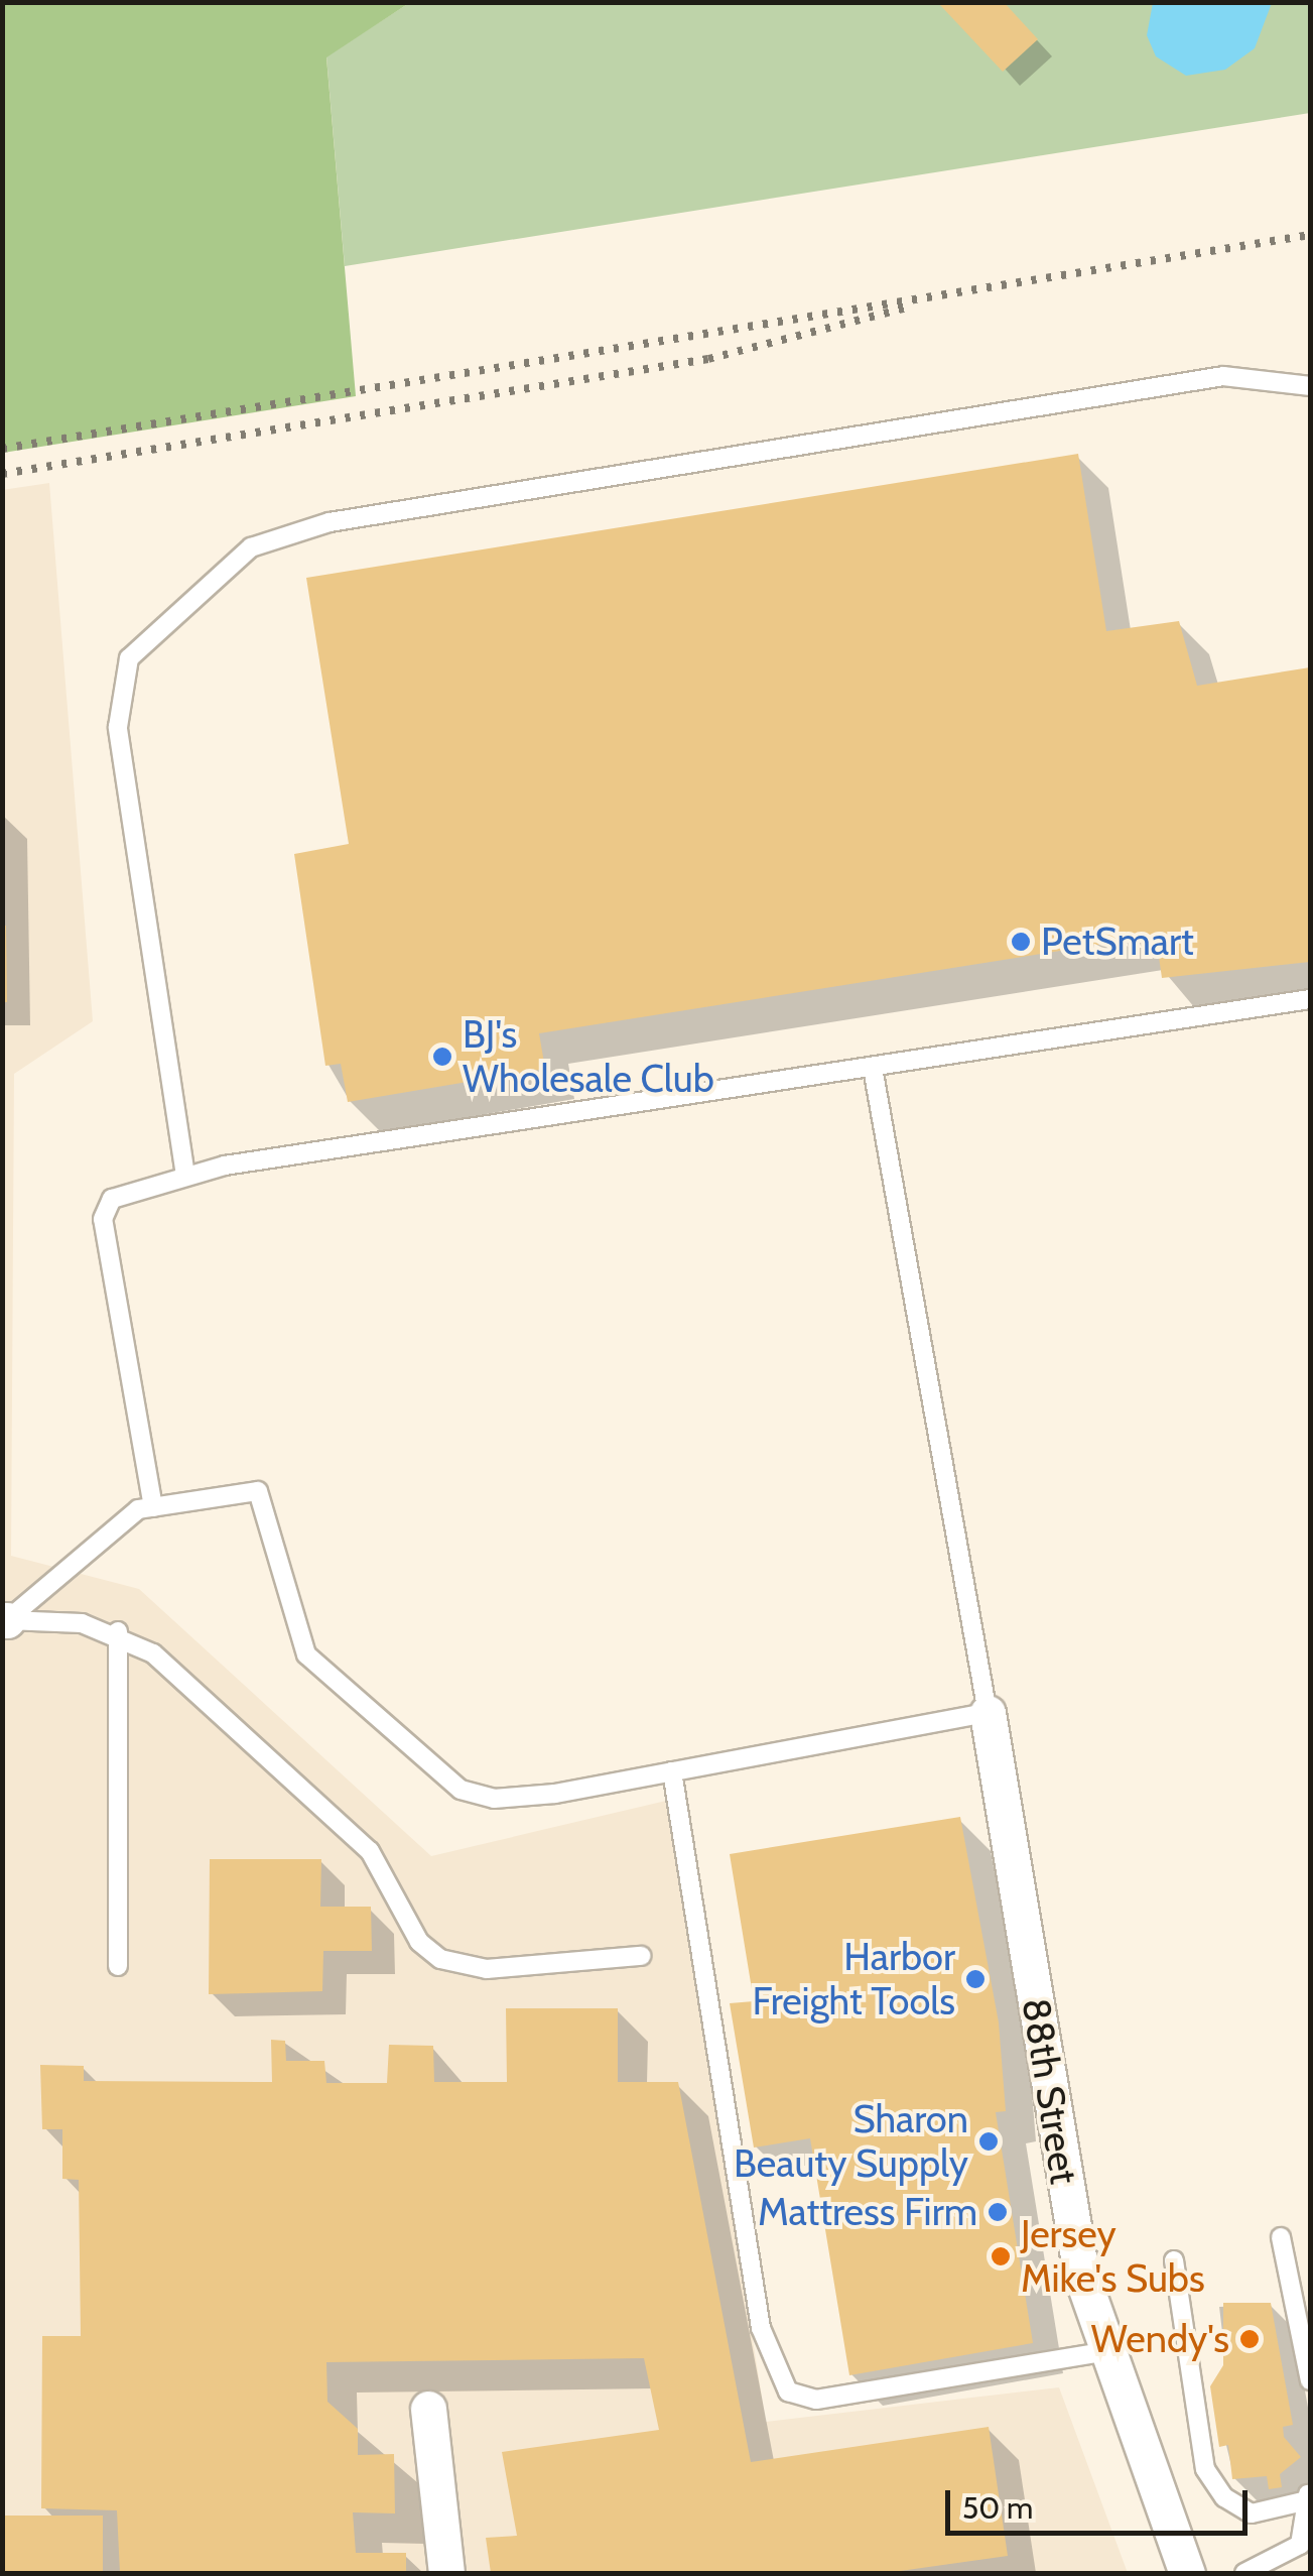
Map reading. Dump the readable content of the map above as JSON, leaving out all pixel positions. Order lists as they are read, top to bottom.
{
  "streets": {
    "street": ["88th Street"]
  },
  "places": [
    "PetSmart",
    "BJ's Wholesale Club",
    "Harbor Freight Tools",
    "Sharon Beauty Supply",
    "Mattress Firm",
    "Jersey Mike's Subs",
    "Wendy's"
  ],
  "scale_bar": "50 m"
}
